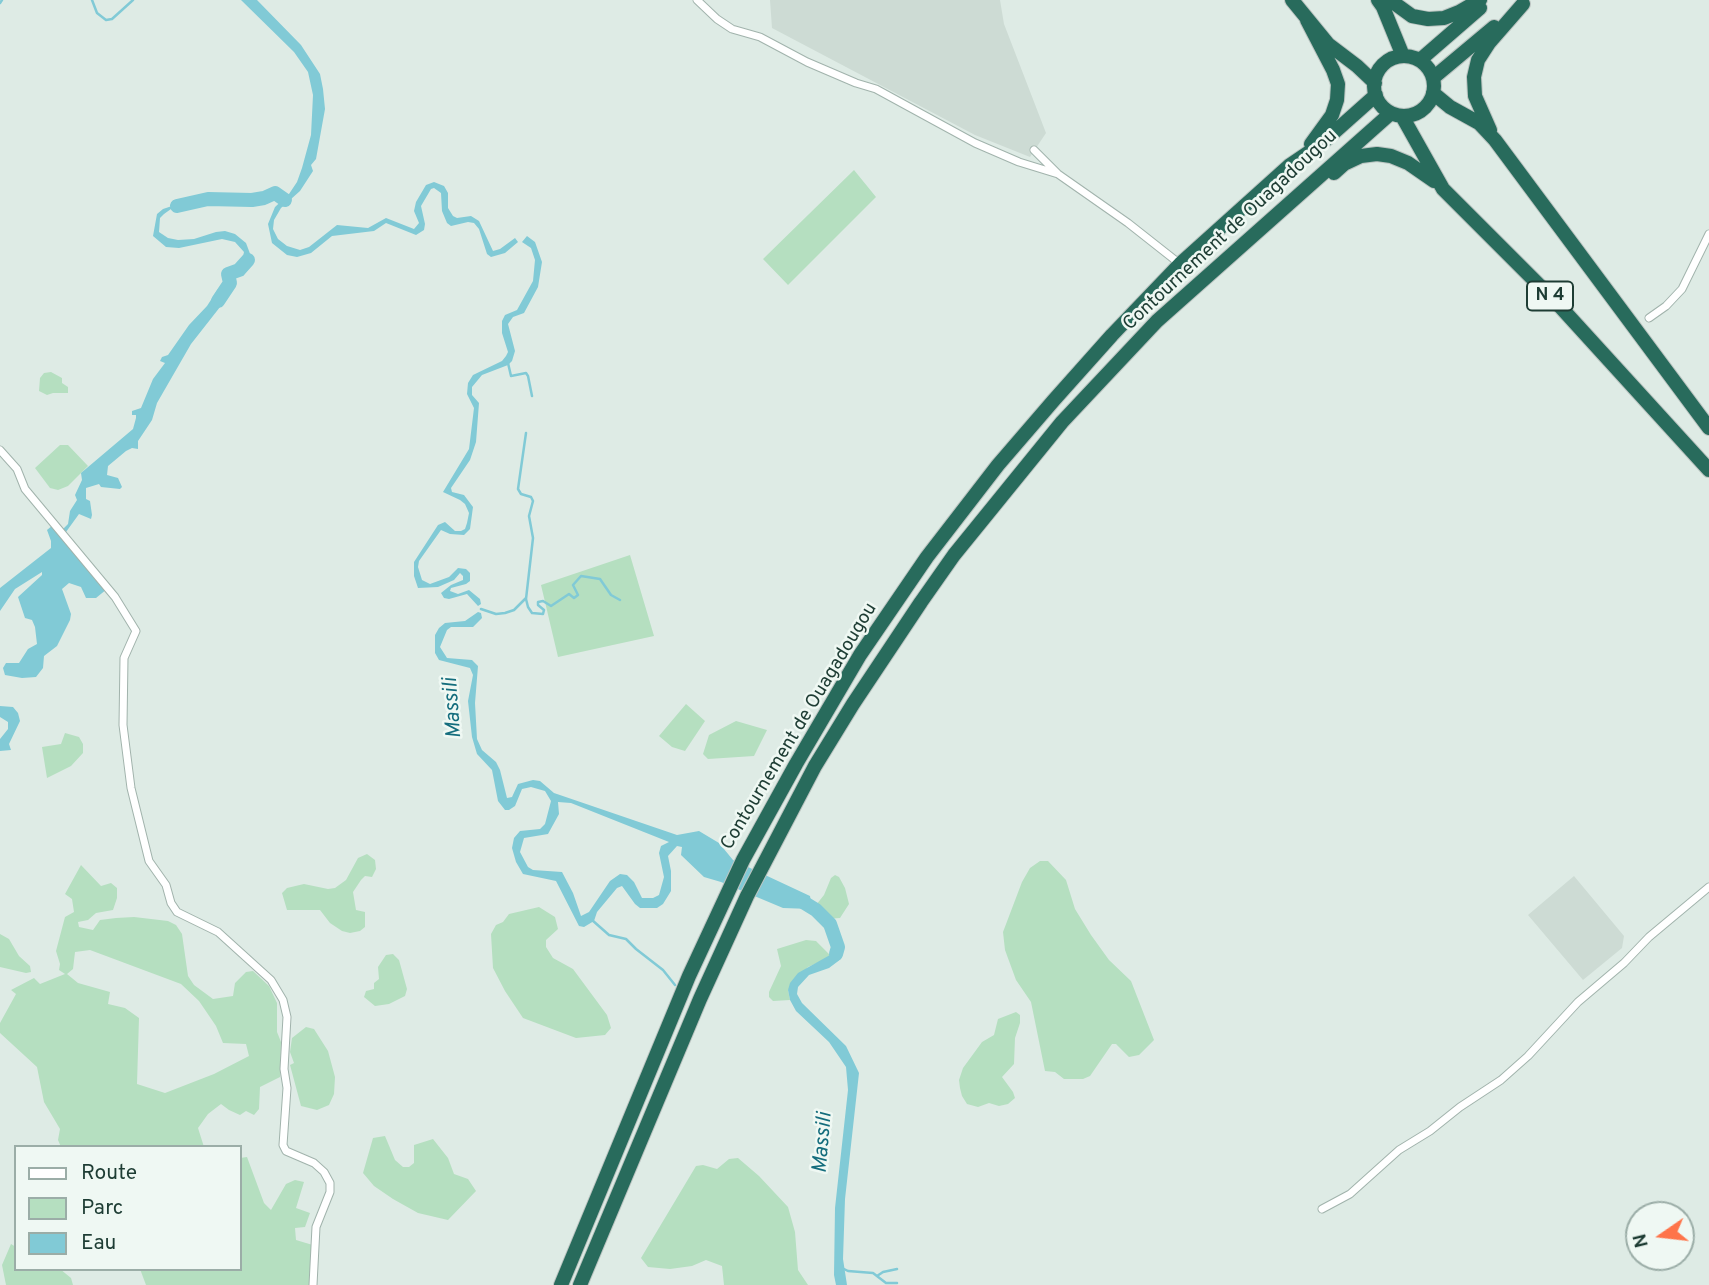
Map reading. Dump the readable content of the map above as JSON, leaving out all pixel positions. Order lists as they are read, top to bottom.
{
  "streets": {
    "highway": ["Contournement de Ouagadougou", "N 4"]
  },
  "crossings": [
    ["Contournement de Ouagadougou", "N 4"]
  ],
  "water": ["Massili"],
  "legend": ["Route", "Parc", "Eau"],
  "north": "left"
}
